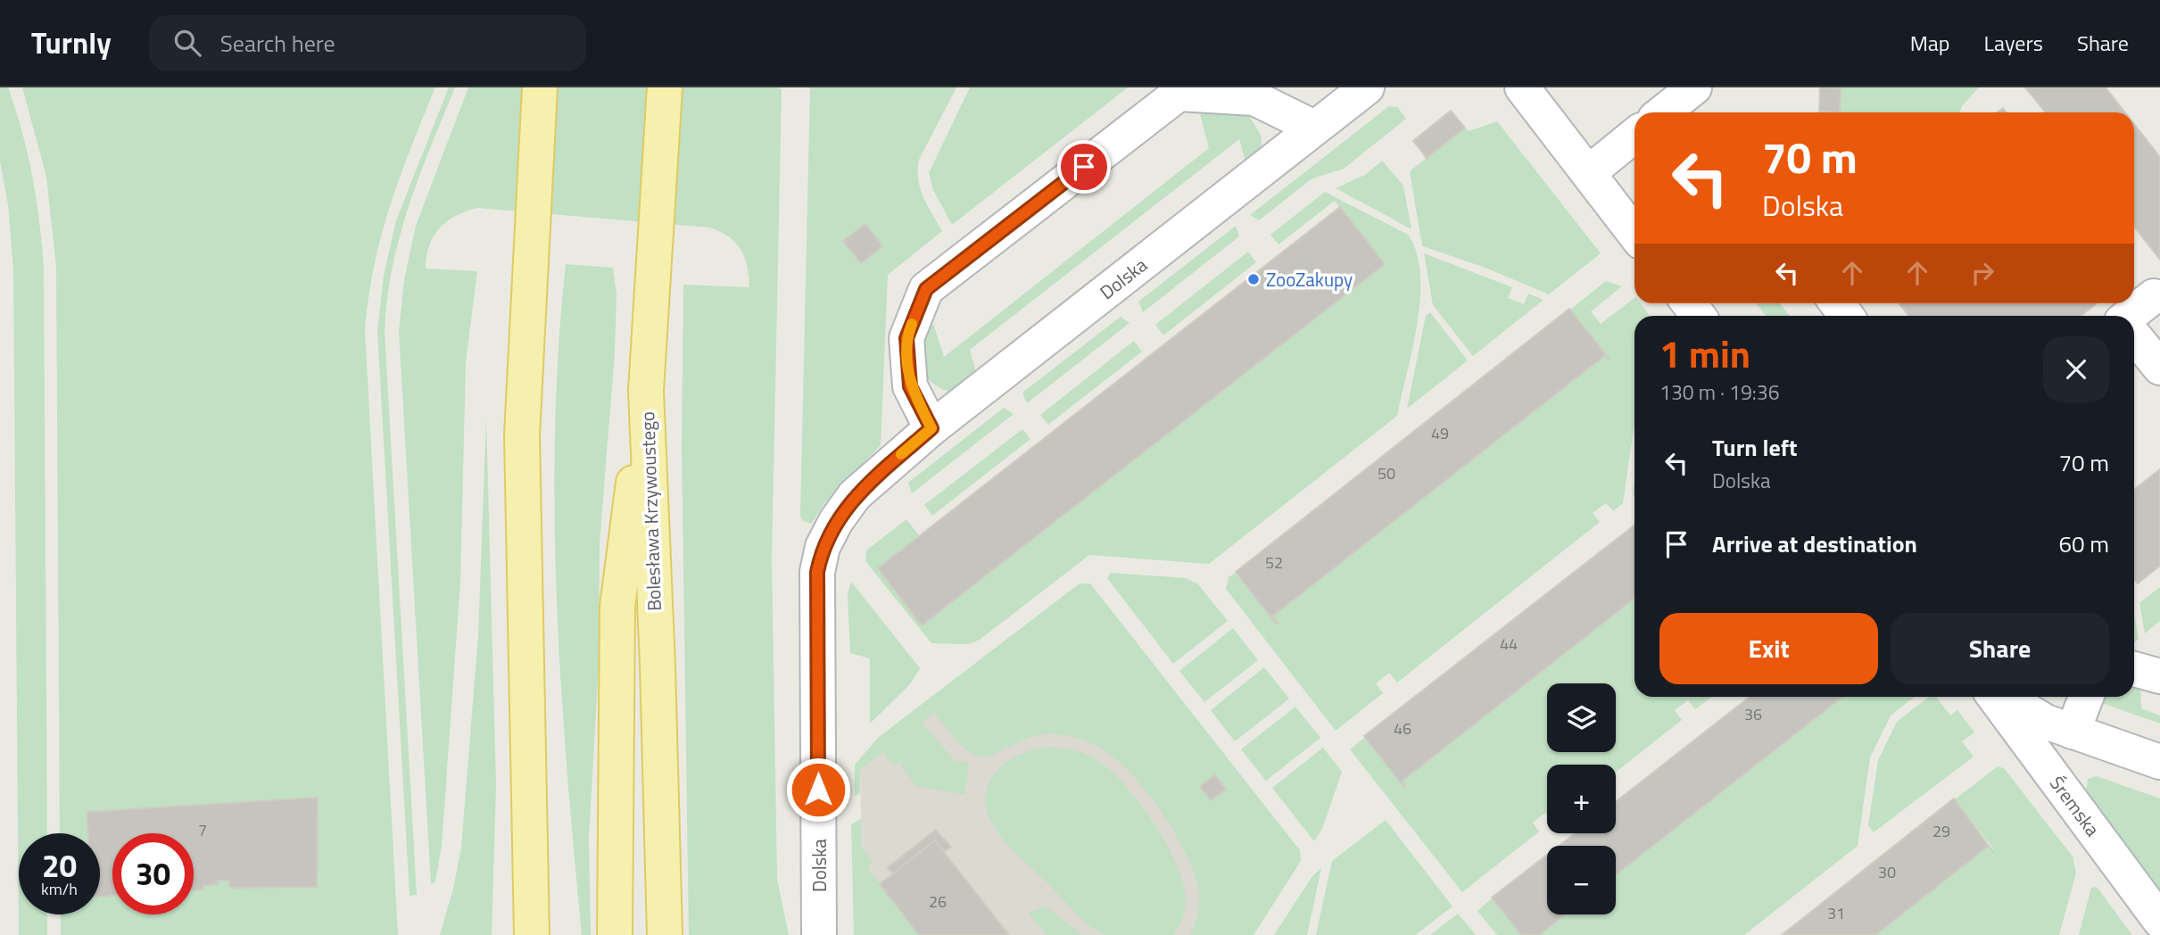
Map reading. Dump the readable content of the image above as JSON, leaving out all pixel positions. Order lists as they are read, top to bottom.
{
  "streets": {
    "main road": ["Bolesława Krzywoustego"],
    "street": ["Dolska", "Śremska"]
  },
  "places": ["ZooZakupy"],
  "house_numbers": [
    "49",
    "50",
    "52",
    "44",
    "36",
    "46",
    "7",
    "29",
    "30",
    "26",
    "31"
  ],
  "page": {
    "header": "Turnly",
    "search": "Search here",
    "nav": ["Map", "Layers", "Share"],
    "turn": ["70 m", "Dolska"],
    "heading": ["1 min", "130 m · 19:36"],
    "list": [
      {
        "name": "Turn left",
        "note": "Dolska",
        "value": "70 m"
      },
      {
        "name": "Arrive at destination",
        "value": "60 m"
      }
    ],
    "buttons": ["Exit", "Share"],
    "map_buttons": ["+", "−"],
    "speed": "20 km/h",
    "limit": "30"
  }
}
